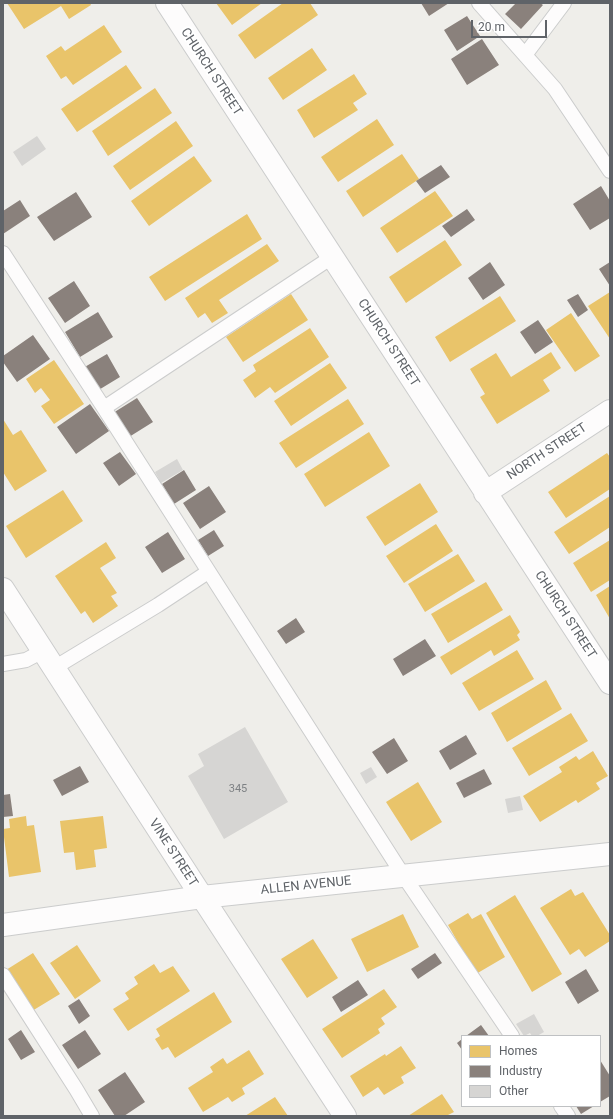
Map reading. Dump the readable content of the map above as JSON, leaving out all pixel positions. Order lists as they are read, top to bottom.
{
  "streets": {
    "street": [
      "CHURCH STREET",
      "NORTH STREET",
      "VINE STREET",
      "ALLEN AVENUE"
    ]
  },
  "crossings": [
    ["CHURCH STREET", "NORTH STREET"],
    ["VINE STREET", "ALLEN AVENUE"]
  ],
  "house_numbers": ["345"],
  "legend": ["Homes", "Industry", "Other"],
  "scale_bar": "20 m"
}
